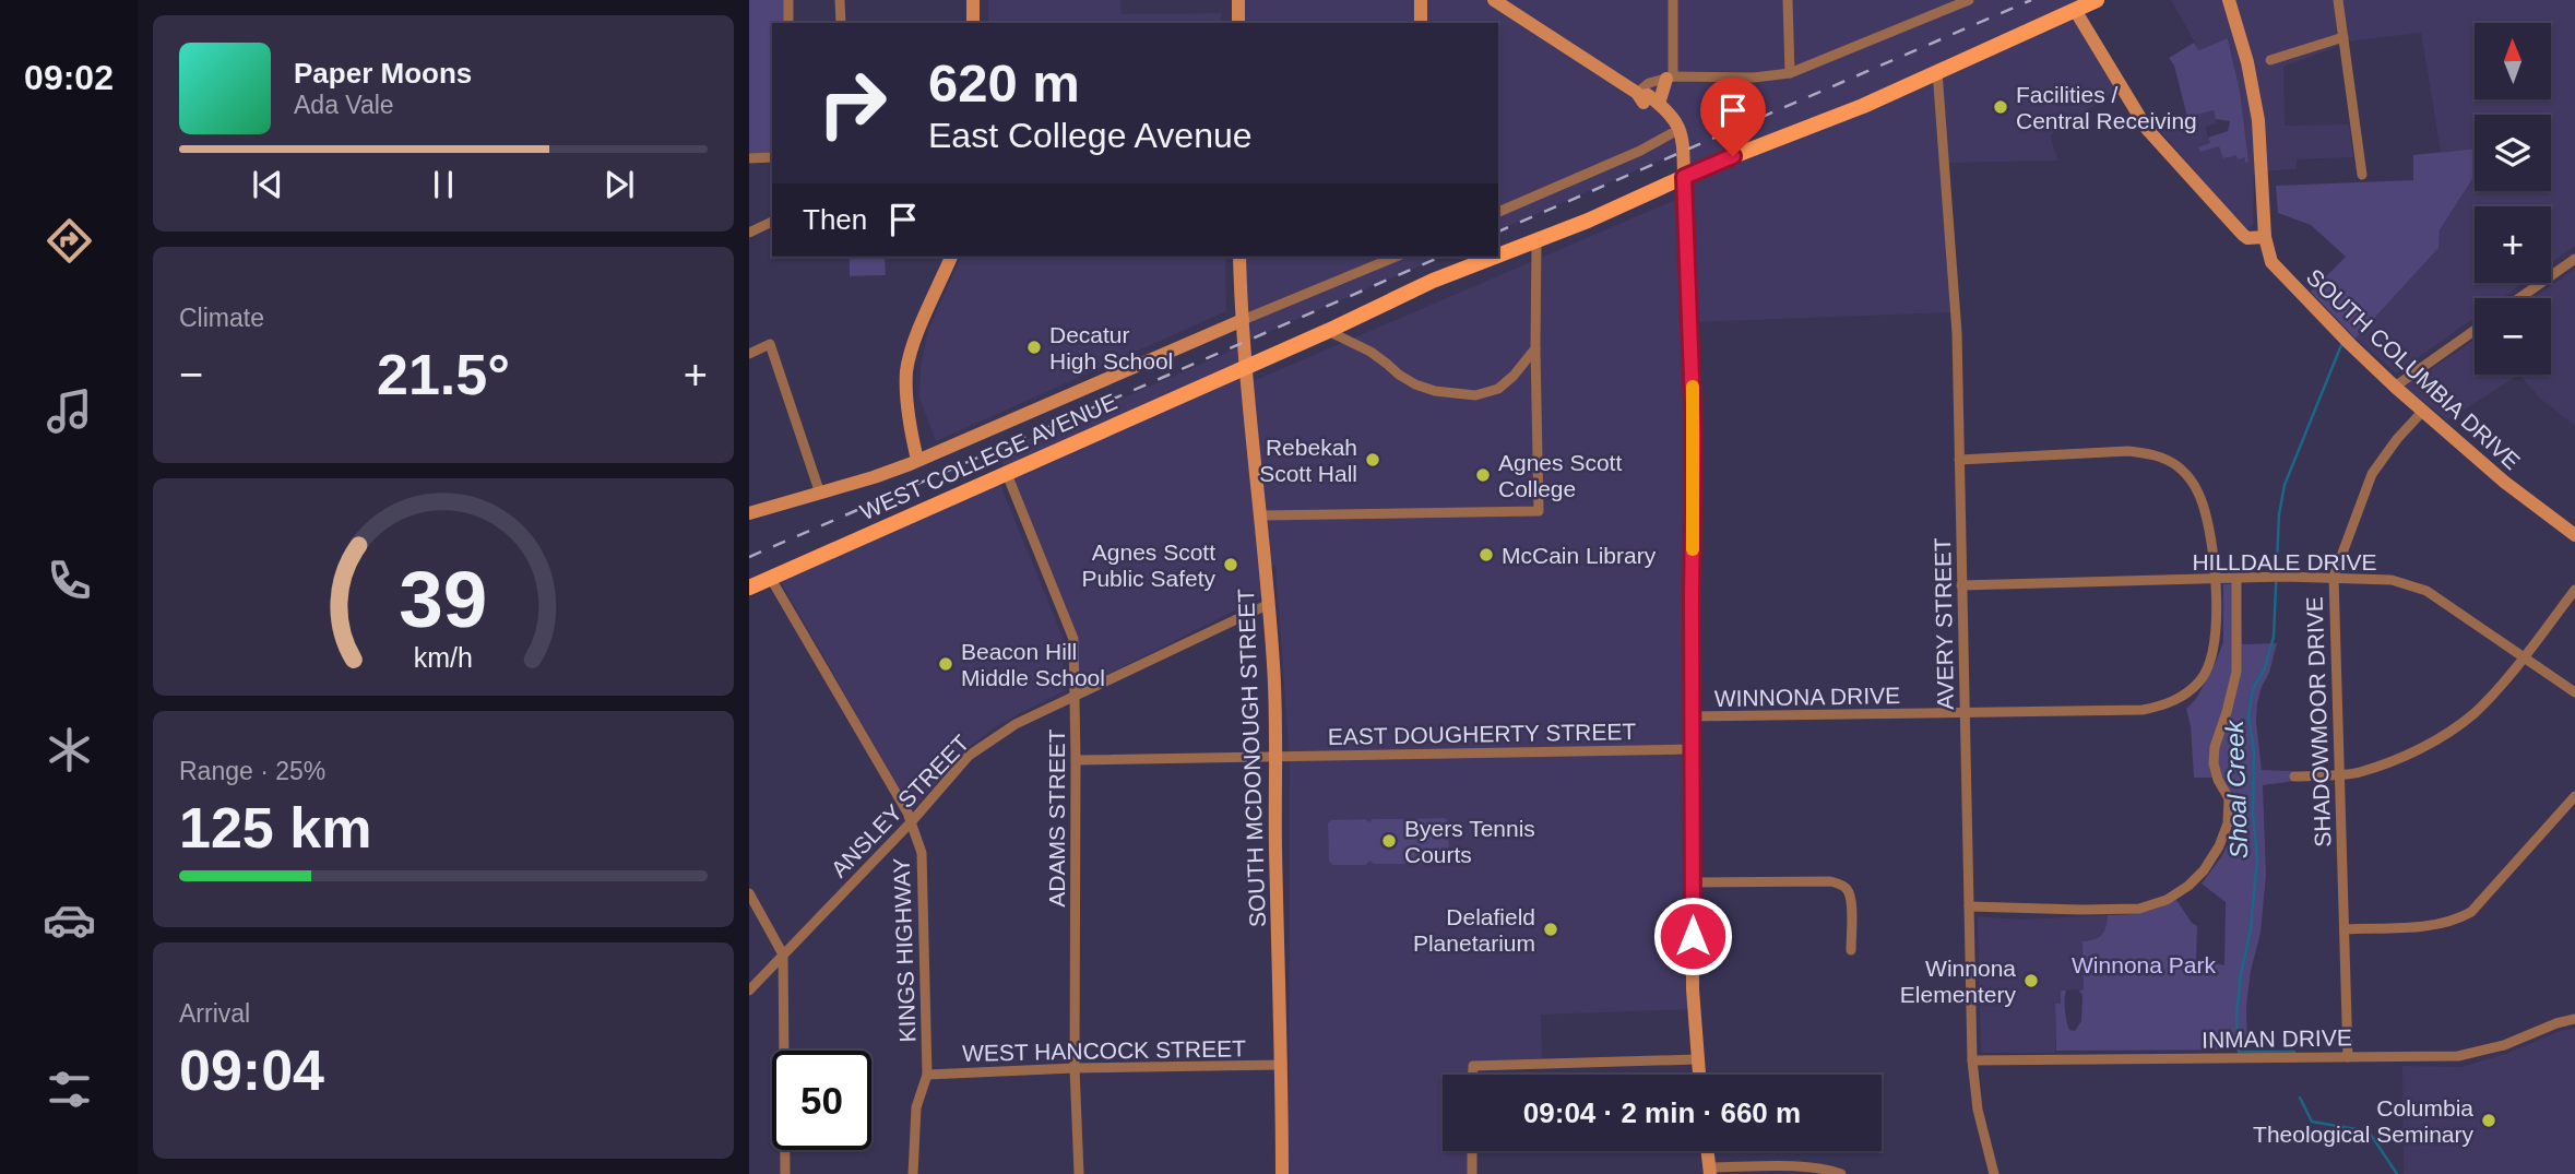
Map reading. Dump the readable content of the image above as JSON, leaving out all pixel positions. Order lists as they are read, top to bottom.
{
  "streets": {
    "main road": ["SOUTH COLUMBIA DRIVE", "WEST COLLEGE AVENUE", "SOUTH MCDONOUGH STREET"],
    "street": [
      "HILLDALE DRIVE",
      "AVERY STREET",
      "WINNONA DRIVE",
      "SHADOWMOOR DRIVE",
      "EAST DOUGHERTY STREET",
      "ANSLEY STREET",
      "ADAMS STREET",
      "KINGS HIGHWAY",
      "INMAN DRIVE",
      "WEST HANCOCK STREET"
    ]
  },
  "crossings": [
    ["SOUTH COLUMBIA DRIVE", "SHADOWMOOR DRIVE"],
    ["WEST COLLEGE AVENUE", "AVERY STREET"],
    ["WEST COLLEGE AVENUE", "SOUTH MCDONOUGH STREET"],
    ["WEST COLLEGE AVENUE", "ADAMS STREET"],
    ["WEST COLLEGE AVENUE", "KINGS HIGHWAY"],
    ["HILLDALE DRIVE", "AVERY STREET"],
    ["HILLDALE DRIVE", "WINNONA DRIVE"],
    ["HILLDALE DRIVE", "SHADOWMOOR DRIVE"],
    ["AVERY STREET", "WINNONA DRIVE"],
    ["AVERY STREET", "INMAN DRIVE"],
    ["SHADOWMOOR DRIVE", "INMAN DRIVE"],
    ["EAST DOUGHERTY STREET", "SOUTH MCDONOUGH STREET"],
    ["EAST DOUGHERTY STREET", "ADAMS STREET"],
    ["SOUTH MCDONOUGH STREET", "ANSLEY STREET"],
    ["SOUTH MCDONOUGH STREET", "WEST HANCOCK STREET"],
    ["ANSLEY STREET", "ADAMS STREET"],
    ["ANSLEY STREET", "KINGS HIGHWAY"],
    ["ADAMS STREET", "WEST HANCOCK STREET"],
    ["KINGS HIGHWAY", "WEST HANCOCK STREET"]
  ],
  "water": ["Shoal Creek"],
  "parks": ["Winnona Park"],
  "places": [
    "Facilities / Central Receiving",
    "Decatur High School",
    "Rebekah Scott Hall",
    "Agnes Scott College",
    "McCain Library",
    "Agnes Scott Public Safety",
    "Beacon Hill Middle School",
    "Byers Tennis Courts",
    "Delafield Planetarium",
    "Winnona Elementery",
    "Columbia Theological Seminary"
  ],
  "north": "top",
  "page": {
    "tabs": "09:02",
    "map_buttons": ["+", "−"],
    "turn": ["620 m", "East College Avenue"],
    "song": ["Paper Moons", "Ada Vale"],
    "then": "Then",
    "tile": [
      "Climate",
      ["Range · 25%", "125 km"],
      ["Arrival", "09:04"]
    ],
    "heat": ["−", "21.5°", "+"],
    "limit": "50",
    "trip": "09:04 · 2 min · 660 m",
    "gauge": ["39", "km/h"]
  }
}
